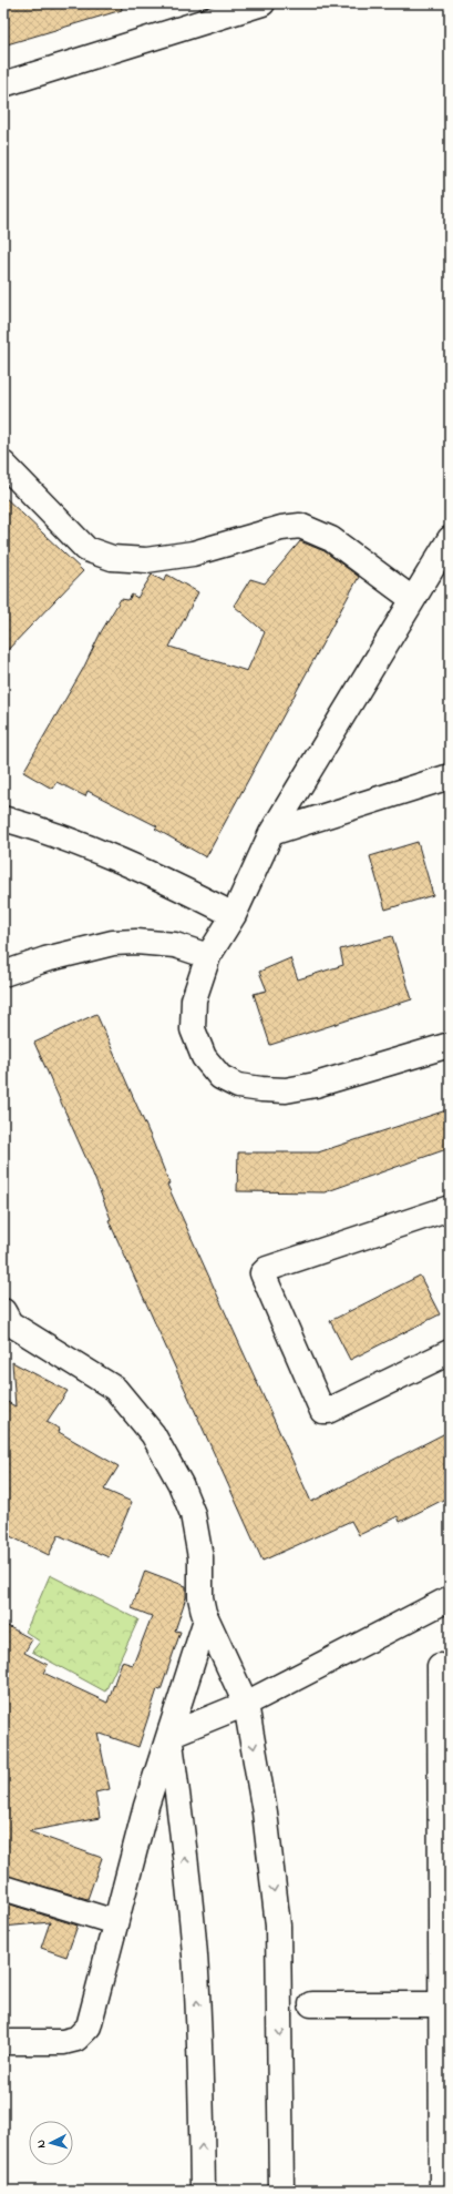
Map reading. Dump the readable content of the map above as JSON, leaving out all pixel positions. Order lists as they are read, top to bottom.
{
  "north": "left"
}
